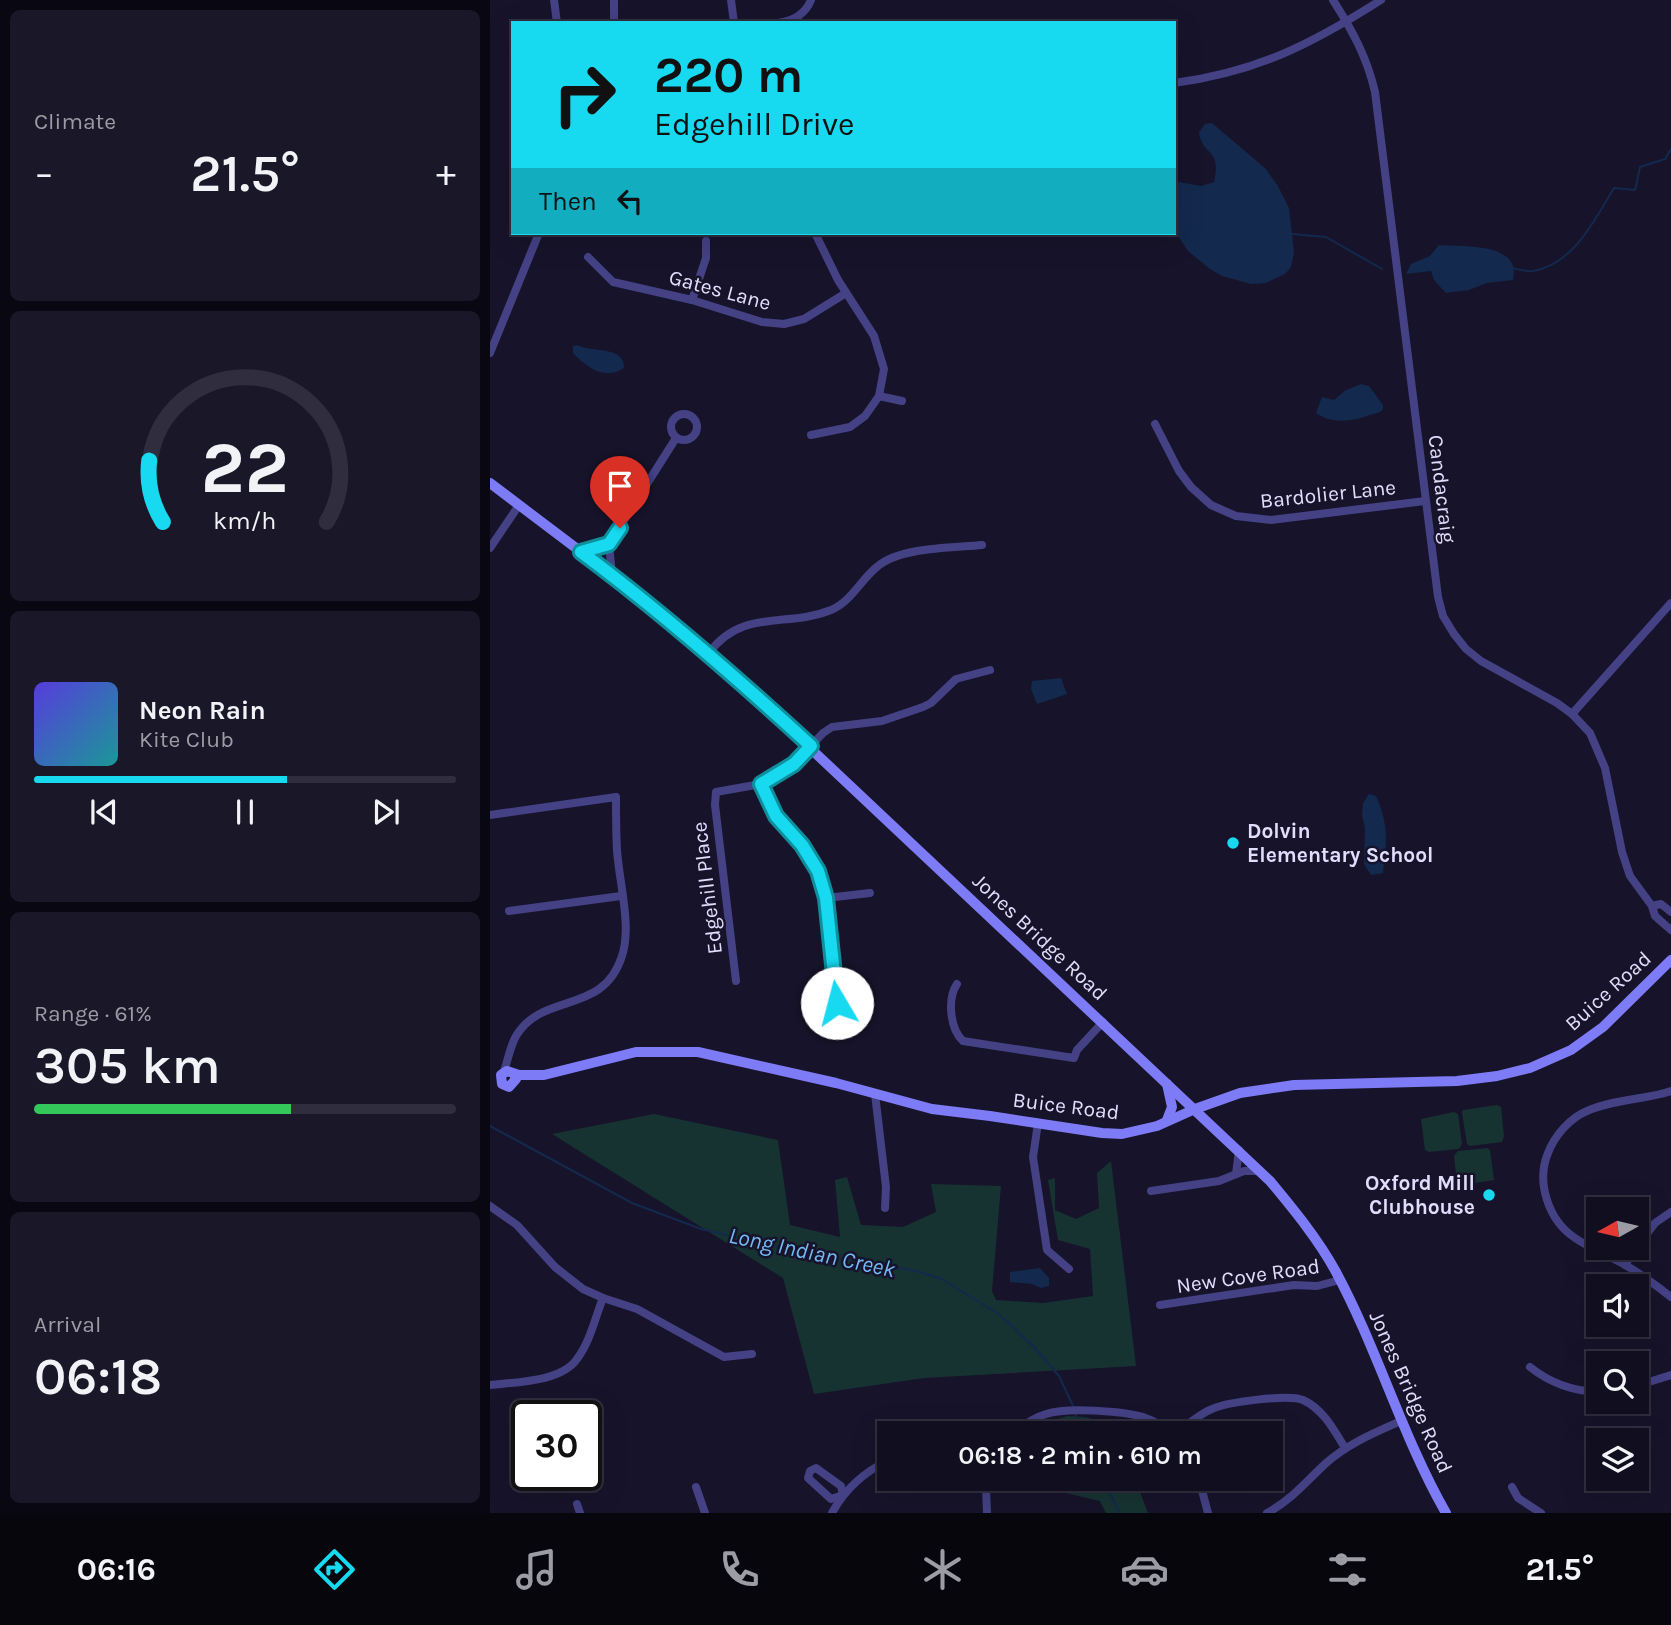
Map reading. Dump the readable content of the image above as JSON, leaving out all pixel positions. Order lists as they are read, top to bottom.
{
  "streets": {
    "main road": ["Jones Bridge Road", "Buice Road"],
    "street": [
      "Gates Lane",
      "Candacraig",
      "Bardolier Lane",
      "Edgehill Place",
      "New Cove Road"
    ]
  },
  "crossings": [
    ["Candacraig", "Bardolier Lane"],
    ["Jones Bridge Road", "Buice Road"],
    ["Jones Bridge Road", "New Cove Road"]
  ],
  "water": ["Long Indian Creek"],
  "places": ["Dolvin Elementary School", "Oxford Mill Clubhouse"],
  "north": "left",
  "page": {
    "tile": [
      "Climate",
      ["Range · 61%", "305 km"],
      ["Arrival", "06:18"]
    ],
    "turn": ["220 m", "Edgehill Drive"],
    "heat": ["−", "21.5°", "+"],
    "then": "Then",
    "song": ["Neon Rain", "Kite Club"],
    "limit": "30",
    "trip": "06:18 · 2 min · 610 m",
    "tabs": ["06:16", "21.5°"],
    "gauge": ["22", "km/h"]
  }
}
